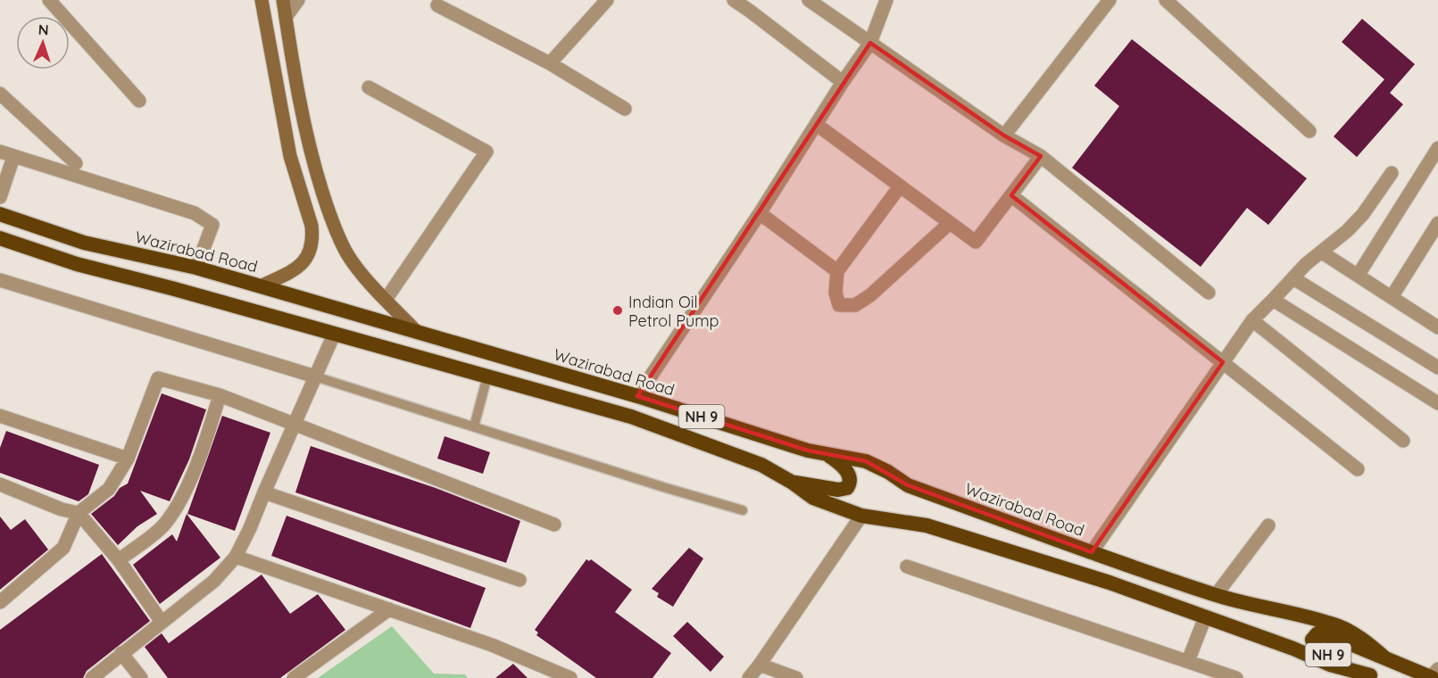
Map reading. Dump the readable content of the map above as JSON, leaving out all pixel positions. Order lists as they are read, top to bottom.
{
  "streets": {
    "highway": ["Wazirabad Road", "NH 9"]
  },
  "places": ["Indian Oil Petrol Pump"],
  "north": "top"
}
